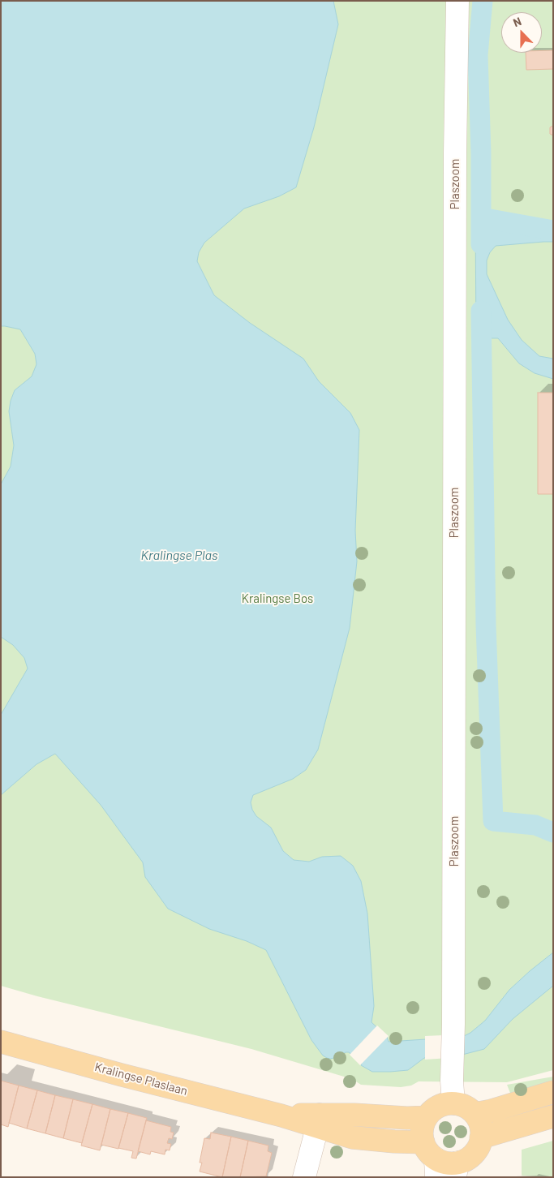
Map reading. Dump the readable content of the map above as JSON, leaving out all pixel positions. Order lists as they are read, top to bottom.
{
  "streets": {
    "main road": ["Kralingse Plaslaan"],
    "street": ["Plaszoom"]
  },
  "crossings": [
    ["Plaszoom", "Kralingse Plaslaan"]
  ],
  "water": ["Kralingse Plas"],
  "parks": ["Kralingse Bos"],
  "north": "top"
}
